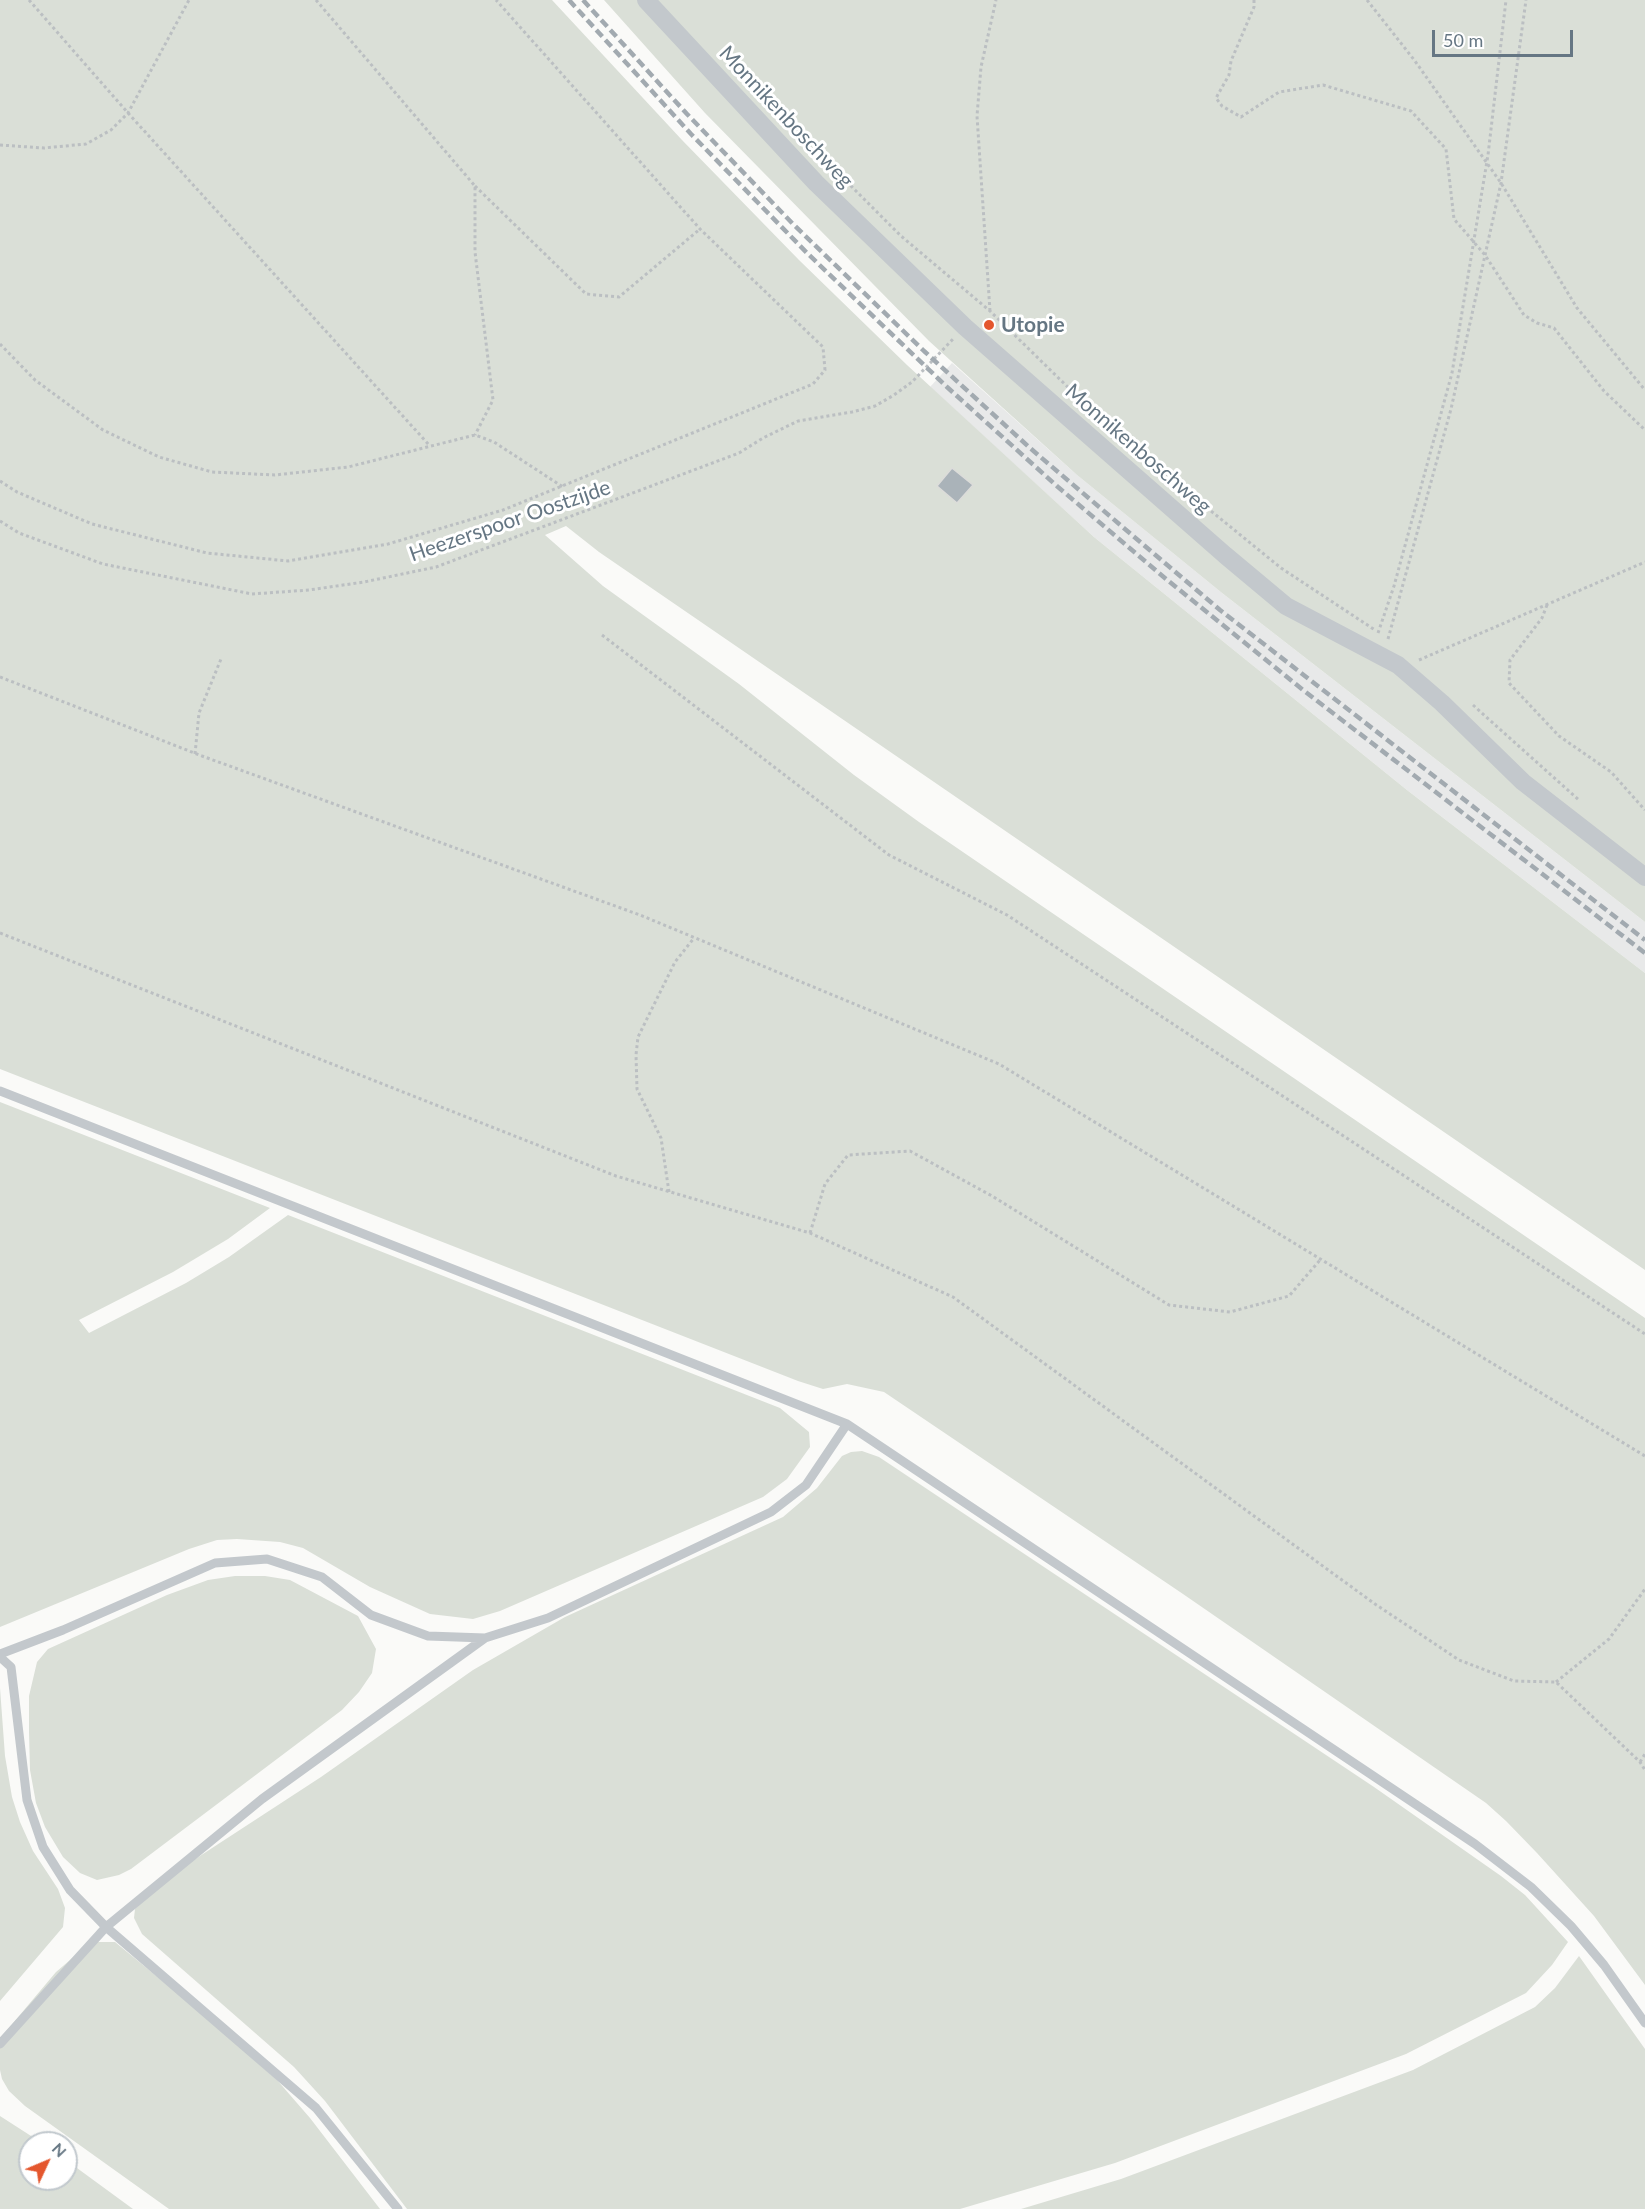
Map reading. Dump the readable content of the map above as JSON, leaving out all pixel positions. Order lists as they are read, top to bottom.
{
  "streets": {
    "street": ["Monnikenboschweg"],
    "path": ["Heezerspoor Oostzijde"]
  },
  "crossings": [
    ["Monnikenboschweg", "Heezerspoor Oostzijde"]
  ],
  "places": ["Utopie"],
  "scale_bar": "50 m",
  "north": "top right"
}
